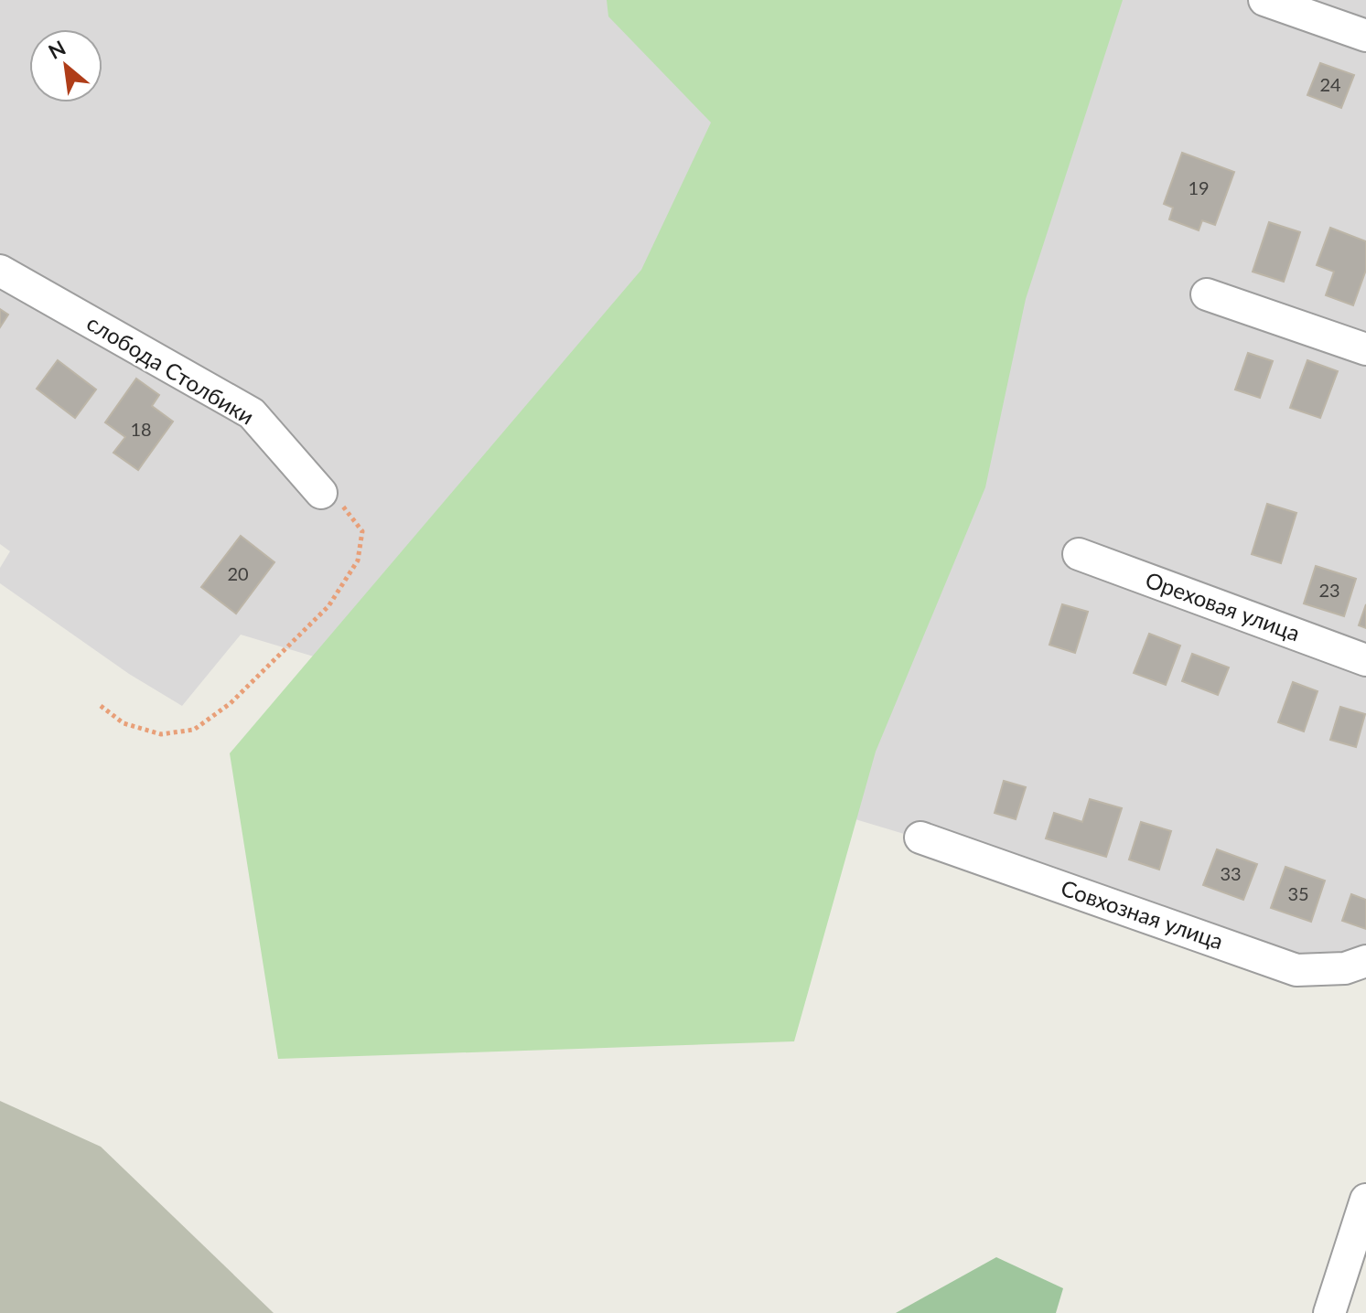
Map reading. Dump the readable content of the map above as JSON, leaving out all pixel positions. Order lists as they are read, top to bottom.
{
  "streets": {
    "street": ["слобода Столбики", "Ореховая улица", "Совхозная улица"]
  },
  "house_numbers": [
    "24",
    "19",
    "18",
    "20",
    "23",
    "33",
    "35"
  ],
  "north": "top left"
}
